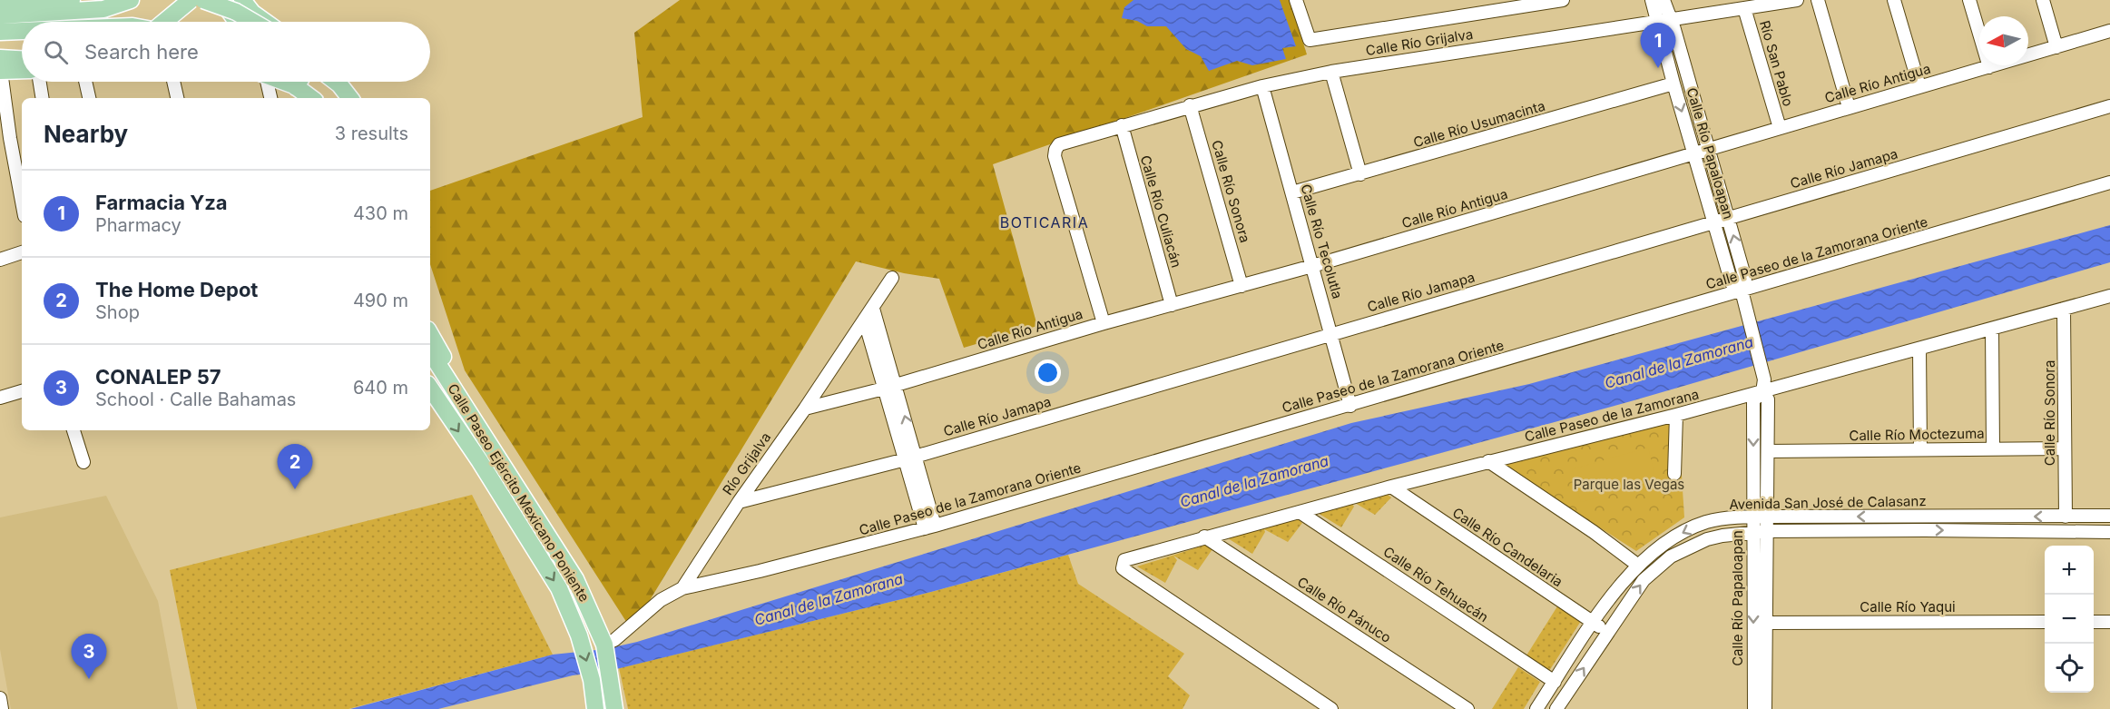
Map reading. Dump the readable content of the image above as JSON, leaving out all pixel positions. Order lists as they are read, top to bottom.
{
  "streets": {
    "main road": ["Calle Paseo Ejército Mexicano Poniente"],
    "street": [
      "Calle Río Grijalva",
      "Río San Pablo",
      "Calle Río Antigua",
      "Calle Río Usumacinta",
      "Calle Río Papaloapan",
      "Calle Río Jamapa",
      "Calle Río Sonora",
      "Calle Río Culiacán",
      "Calle Río Tecolutla",
      "Calle Paseo de la Zamorana Oriente",
      "Calle Paseo de la Zamorana",
      "Calle Río Moctezuma",
      "Río Grijalva",
      "Avenida San José de Calasanz",
      "Calle Río Candelaria",
      "Calle Río Tehuacán",
      "Calle Río Yaqui",
      "Calle Río Pánuco"
    ]
  },
  "crossings": [
    ["Calle Río Grijalva", "Río San Pablo"],
    ["Calle Río Grijalva", "Calle Río Antigua"],
    ["Calle Río Grijalva", "Calle Río Papaloapan"],
    ["Calle Río Grijalva", "Calle Río Sonora"],
    ["Calle Río Grijalva", "Calle Río Culiacán"],
    ["Calle Río Grijalva", "Calle Río Tecolutla"],
    ["Río San Pablo", "Calle Río Antigua"],
    ["Calle Río Antigua", "Calle Río Papaloapan"],
    ["Calle Río Antigua", "Calle Río Sonora"],
    ["Calle Río Antigua", "Calle Río Culiacán"],
    ["Calle Río Antigua", "Calle Río Tecolutla"],
    ["Calle Río Antigua", "Río Grijalva"],
    ["Calle Río Usumacinta", "Calle Río Papaloapan"],
    ["Calle Río Usumacinta", "Calle Río Tecolutla"],
    ["Calle Río Papaloapan", "Calle Río Jamapa"],
    ["Calle Río Papaloapan", "Calle Paseo de la Zamorana Oriente"],
    ["Calle Río Papaloapan", "Calle Paseo de la Zamorana"],
    ["Calle Río Papaloapan", "Calle Río Moctezuma"],
    ["Calle Río Papaloapan", "Avenida San José de Calasanz"],
    ["Calle Río Papaloapan", "Calle Río Yaqui"],
    ["Calle Río Jamapa", "Calle Río Tecolutla"],
    ["Calle Río Jamapa", "Río Grijalva"],
    ["Calle Río Sonora", "Calle Paseo de la Zamorana"],
    ["Calle Río Sonora", "Calle Río Moctezuma"],
    ["Calle Río Sonora", "Avenida San José de Calasanz"],
    ["Calle Río Tecolutla", "Calle Paseo de la Zamorana Oriente"],
    ["Calle Paseo de la Zamorana Oriente", "Río Grijalva"],
    ["Calle Paseo de la Zamorana", "Calle Río Candelaria"],
    ["Calle Paseo de la Zamorana", "Calle Río Tehuacán"],
    ["Calle Paseo de la Zamorana", "Calle Río Pánuco"],
    ["Río Grijalva", "Calle Paseo Ejército Mexicano Poniente"],
    ["Avenida San José de Calasanz", "Calle Río Candelaria"],
    ["Avenida San José de Calasanz", "Calle Río Tehuacán"]
  ],
  "districts": ["BOTICARIA"],
  "water": ["Canal de la Zamorana"],
  "parks": ["Parque las Vegas"],
  "north": "left",
  "page": {
    "search": "Search here",
    "pins": ["1", "2", "3"],
    "heading": ["Nearby", "3 results"],
    "list": [
      {
        "mark": "1",
        "name": "Farmacia Yza",
        "note": "Pharmacy",
        "value": "430 m"
      },
      {
        "mark": "2",
        "name": "The Home Depot",
        "note": "Shop",
        "value": "490 m"
      },
      {
        "mark": "3",
        "name": "CONALEP 57",
        "note": "School · Calle Bahamas",
        "value": "640 m"
      }
    ],
    "map_buttons": ["+", "−"]
  }
}
